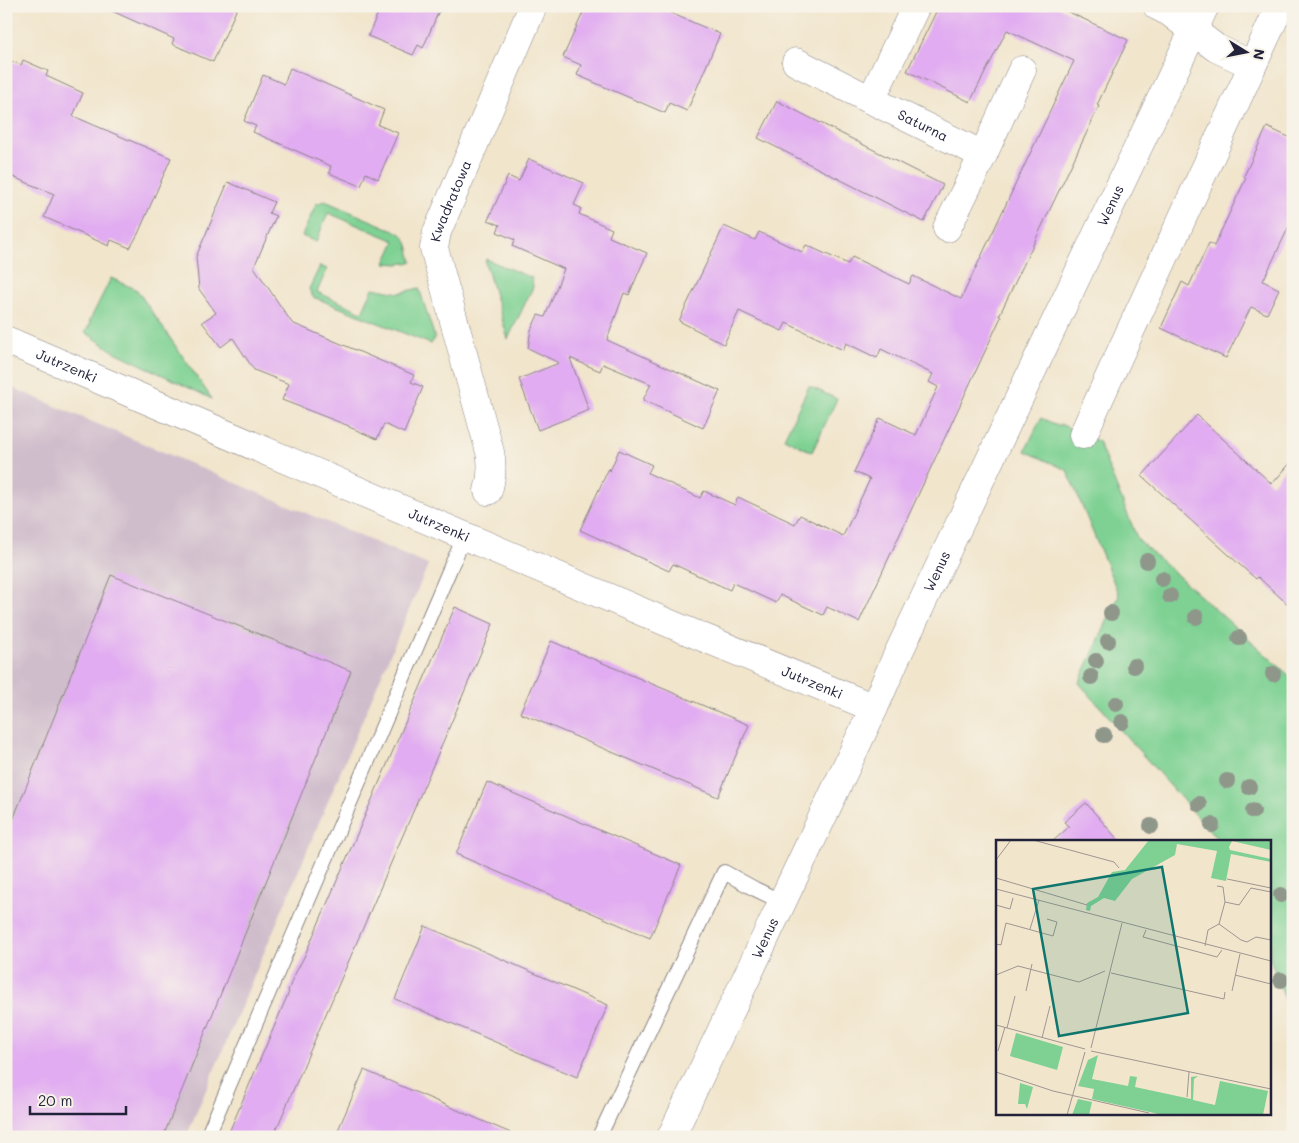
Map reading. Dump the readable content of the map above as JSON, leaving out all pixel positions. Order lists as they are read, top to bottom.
{
  "streets": {
    "street": [
      "Saturna",
      "Kwadratowa",
      "Wenus",
      "Jutrzenki"
    ]
  },
  "crossings": [
    ["Wenus", "Jutrzenki"]
  ],
  "scale_bar": "20 m",
  "north": "right"
}
